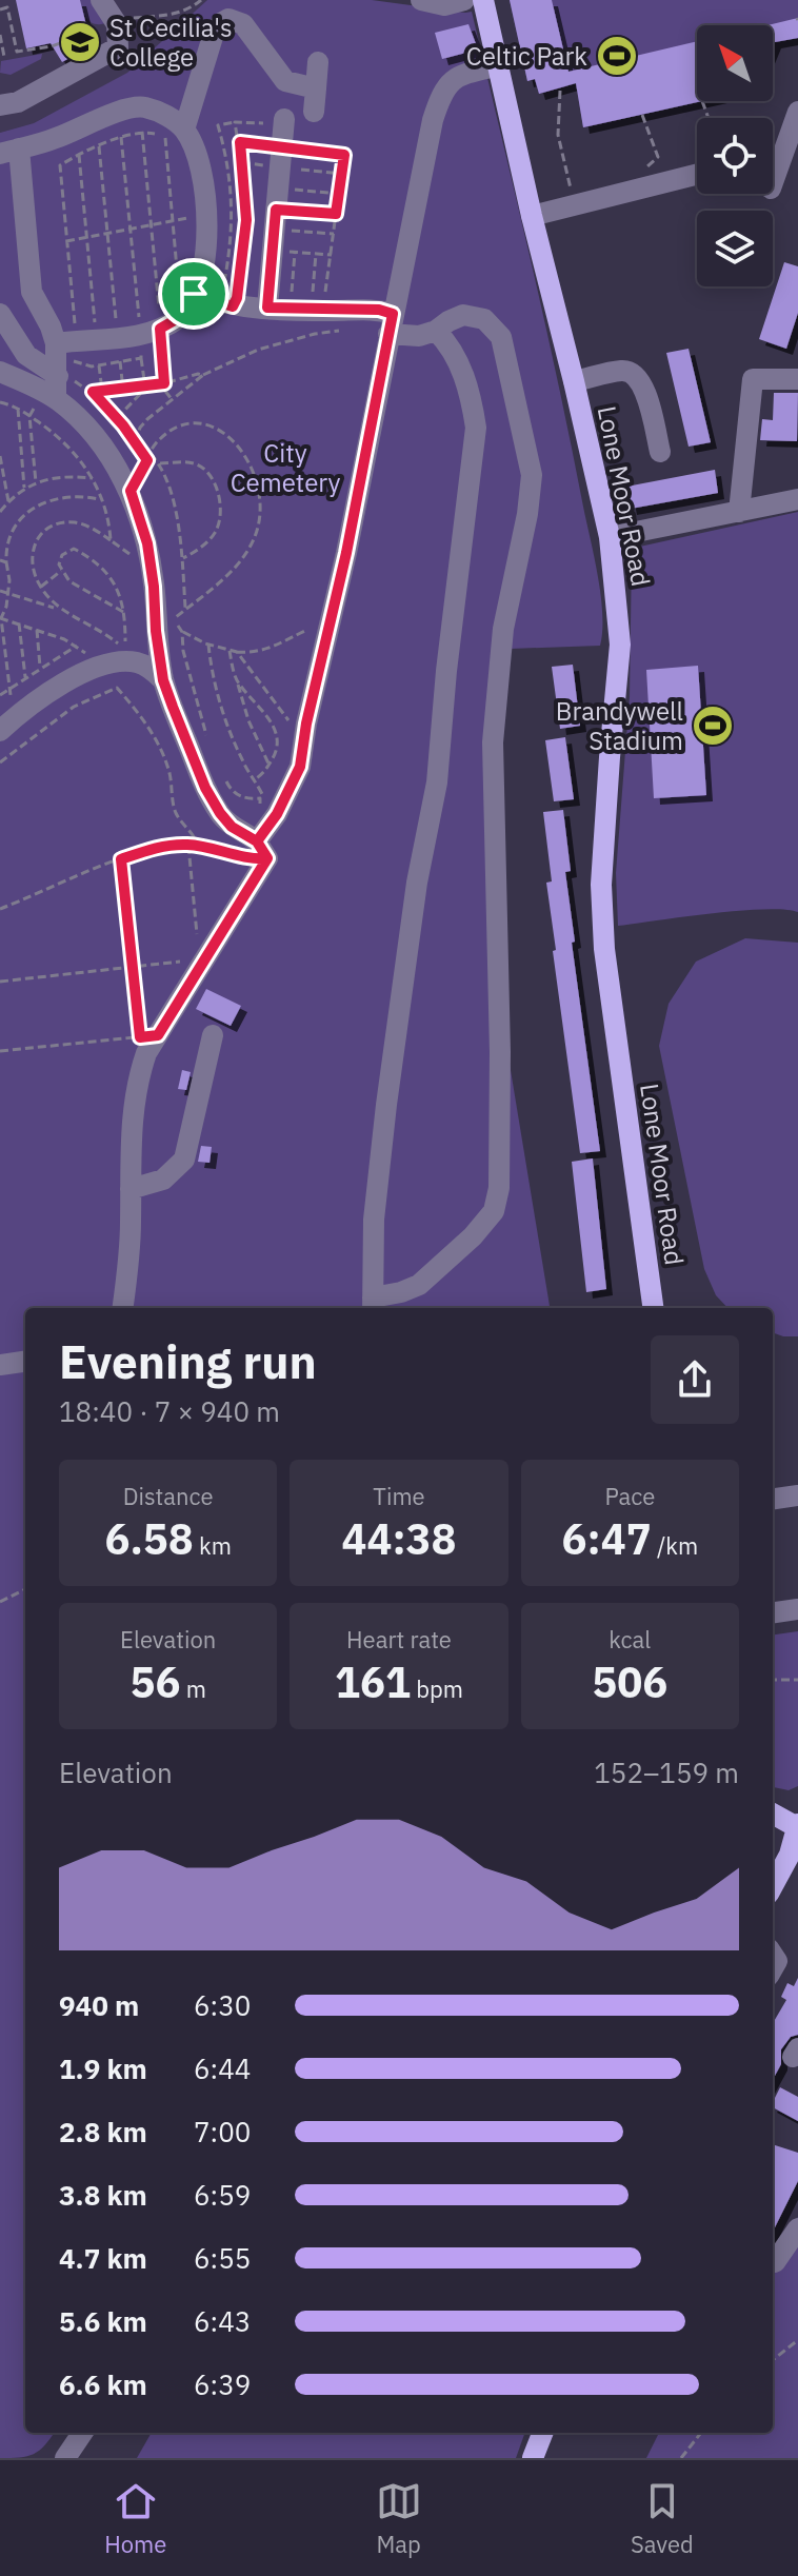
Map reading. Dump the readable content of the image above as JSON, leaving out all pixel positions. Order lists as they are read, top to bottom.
{
  "streets": {
    "main road": ["Lone Moor Road"]
  },
  "parks": ["City Cemetery"],
  "places": {
    "school or university": ["St Cecilia's College"],
    "sports": ["Celtic Park", "Brandywell Stadium"]
  },
  "north": "top left",
  "page": {
    "heading": ["Evening run", "18:40 · 7 × 940 m"],
    "stats": [
      ["Distance", "6.58 km"],
      ["Time", "44:38"],
      ["Pace", "6:47 /km"],
      ["Elevation", "56 m"],
      ["Heart rate", "161 bpm"],
      ["kcal", "506"]
    ],
    "chart": ["Elevation", "152–159 m"],
    "list": [
      {
        "name": "940 m",
        "note": "6:30"
      },
      {
        "name": "1.9 km",
        "note": "6:44"
      },
      {
        "name": "2.8 km",
        "note": "7:00"
      },
      {
        "name": "3.8 km",
        "note": "6:59"
      },
      {
        "name": "4.7 km",
        "note": "6:55"
      },
      {
        "name": "5.6 km",
        "note": "6:43"
      },
      {
        "name": "6.6 km",
        "note": "6:39"
      }
    ],
    "tabs": ["Home", "Map", "Saved"]
  }
}
